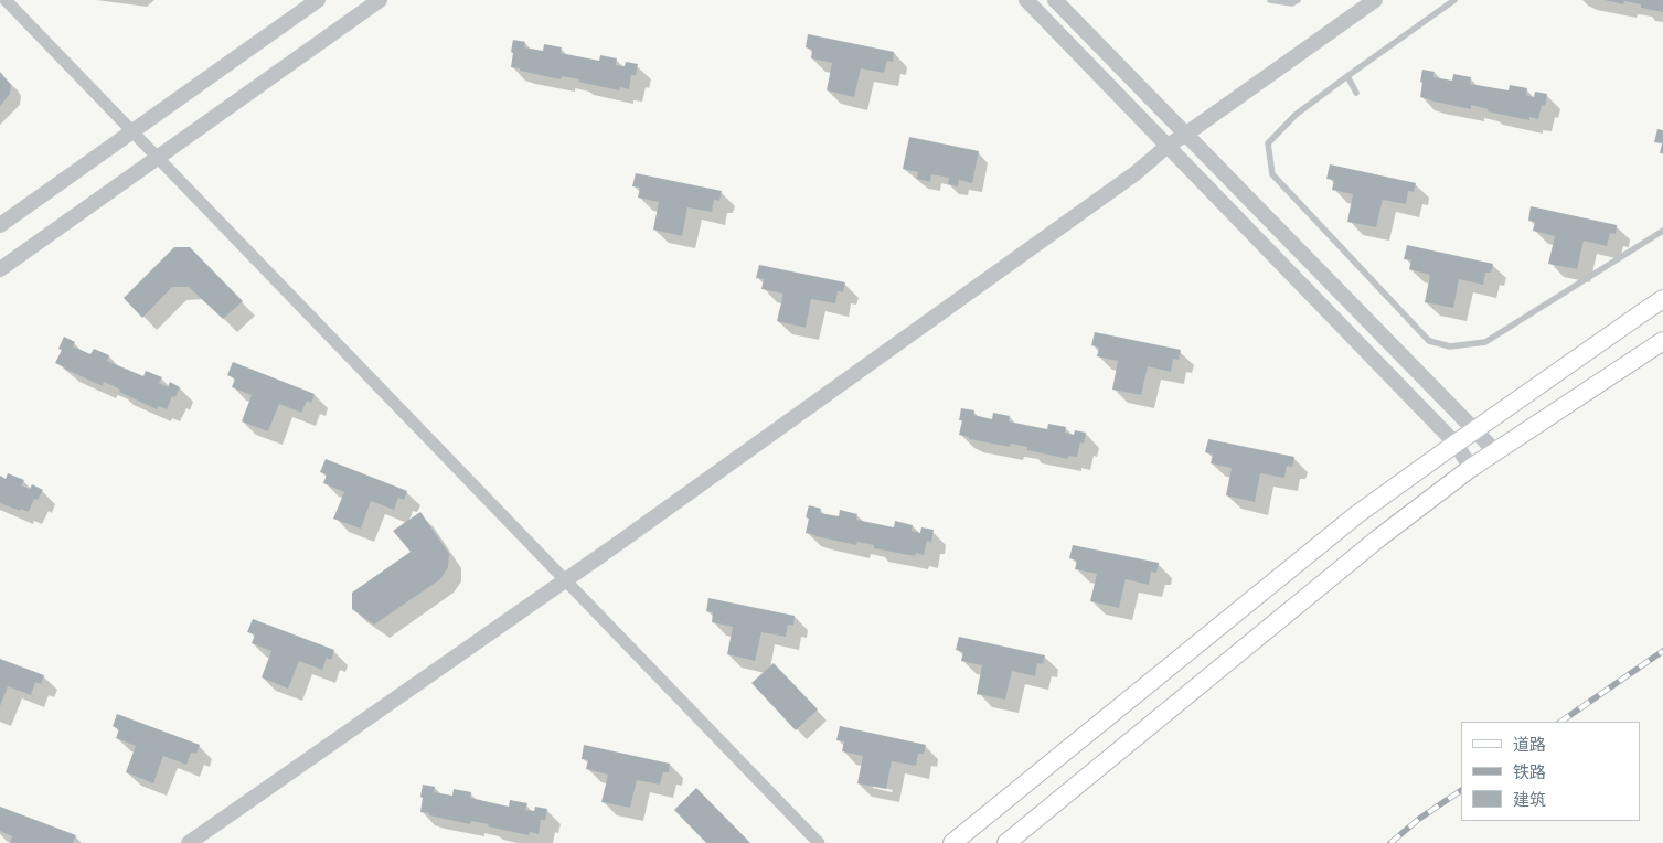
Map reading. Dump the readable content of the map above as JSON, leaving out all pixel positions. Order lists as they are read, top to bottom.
{
  "legend": ["道路", "铁路", "建筑"]
}
